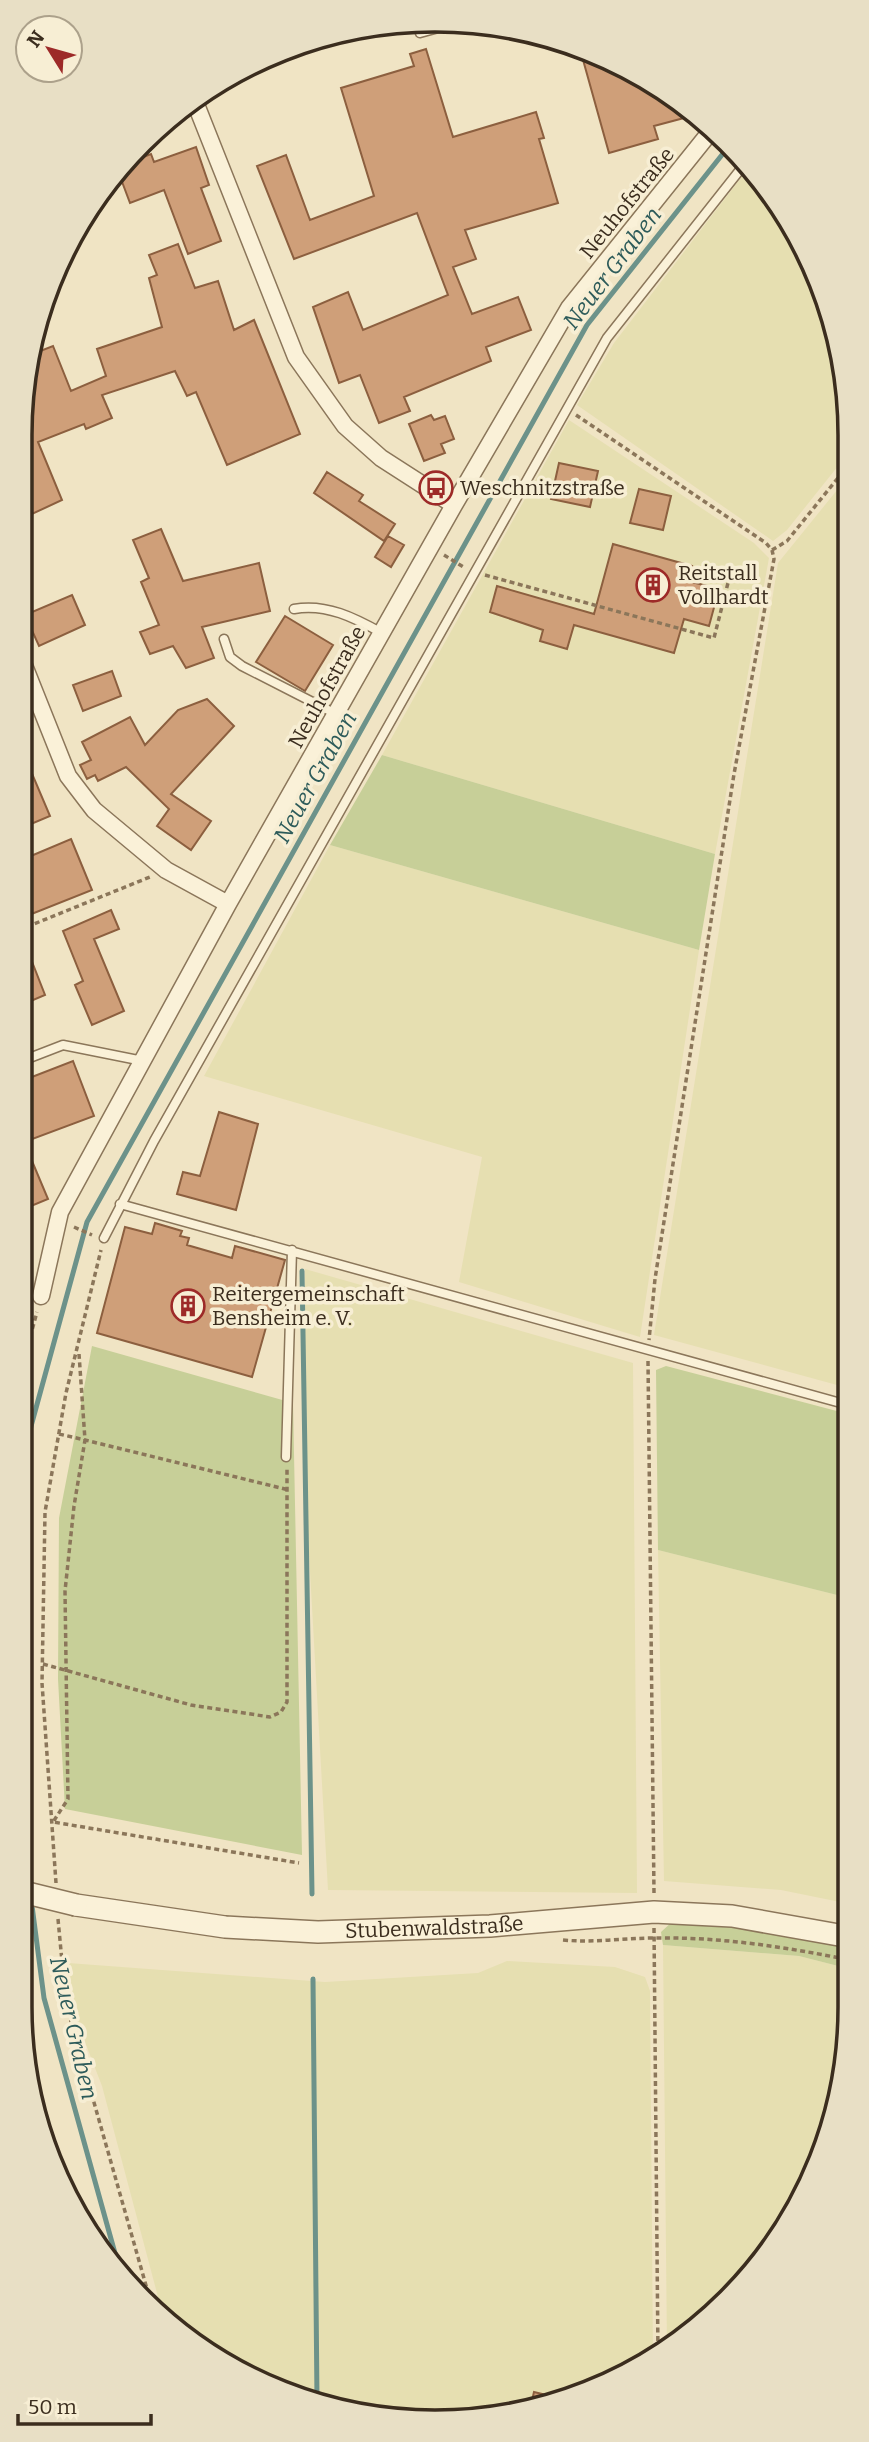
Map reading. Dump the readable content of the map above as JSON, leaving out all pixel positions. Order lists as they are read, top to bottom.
{
  "streets": {
    "street": ["Neuhofstraße", "Stubenwaldstraße"]
  },
  "water": ["Neuer Graben"],
  "places": {
    "bus stop": ["Weschnitzstraße"],
    "building": ["Reitstall Vollhardt", "Reitergemeinschaft Bensheim e. V."]
  },
  "scale_bar": "50 m",
  "north": "top left"
}
